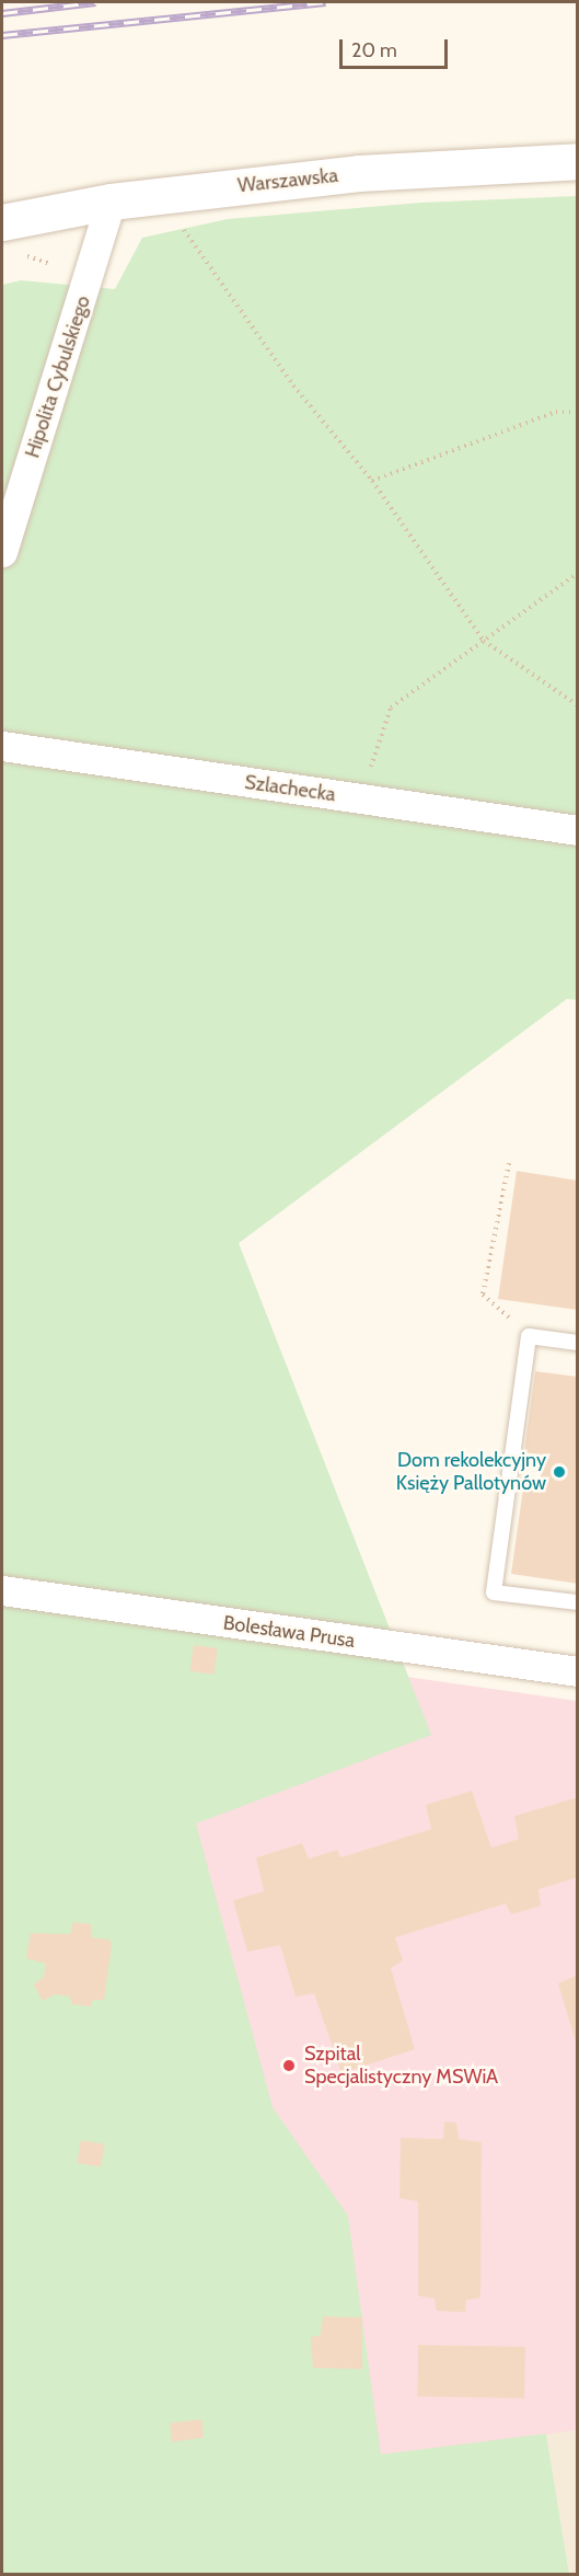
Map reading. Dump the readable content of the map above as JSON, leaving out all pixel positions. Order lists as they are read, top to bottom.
{
  "streets": {
    "street": [
      "Warszawska",
      "Hipolita Cybulskiego",
      "Szlachecka",
      "Bolesława Prusa"
    ]
  },
  "crossings": [
    ["Warszawska", "Hipolita Cybulskiego"]
  ],
  "places": ["Dom rekolekcyjny Księży Pallotynów", "Szpital Specjalistyczny MSWiA"],
  "scale_bar": "20 m"
}
